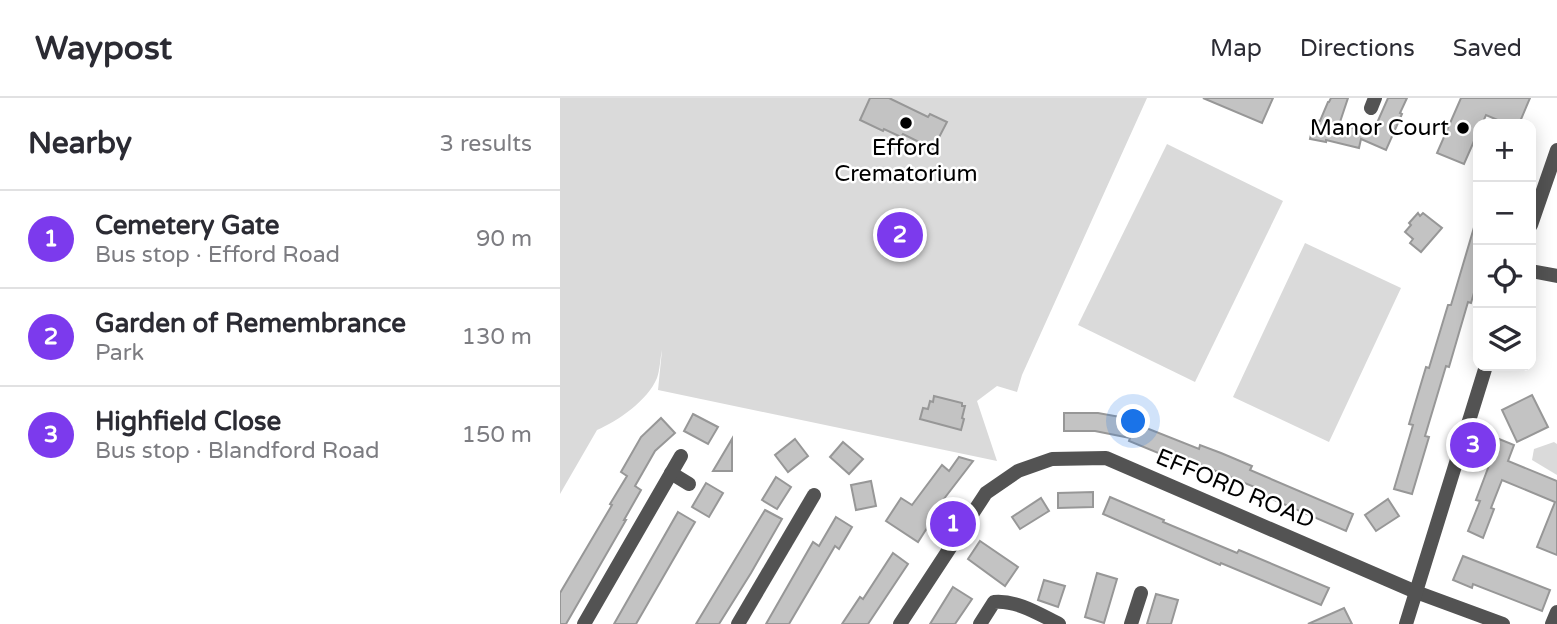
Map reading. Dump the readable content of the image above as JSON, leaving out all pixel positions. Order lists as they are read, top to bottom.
{
  "streets": {
    "street": ["EFFORD ROAD"]
  },
  "places": ["Efford Crematorium", "Manor Court"],
  "page": {
    "header": "Waypost",
    "nav": ["Map", "Directions", "Saved"],
    "heading": ["Nearby", "3 results"],
    "map_buttons": ["+", "−"],
    "list": [
      {
        "mark": "1",
        "name": "Cemetery Gate",
        "note": "Bus stop · Efford Road",
        "value": "90 m"
      },
      {
        "mark": "2",
        "name": "Garden of Remembrance",
        "note": "Park",
        "value": "130 m"
      },
      {
        "mark": "3",
        "name": "Highfield Close",
        "note": "Bus stop · Blandford Road",
        "value": "150 m"
      }
    ],
    "pins": ["2", "3", "1"]
  }
}
